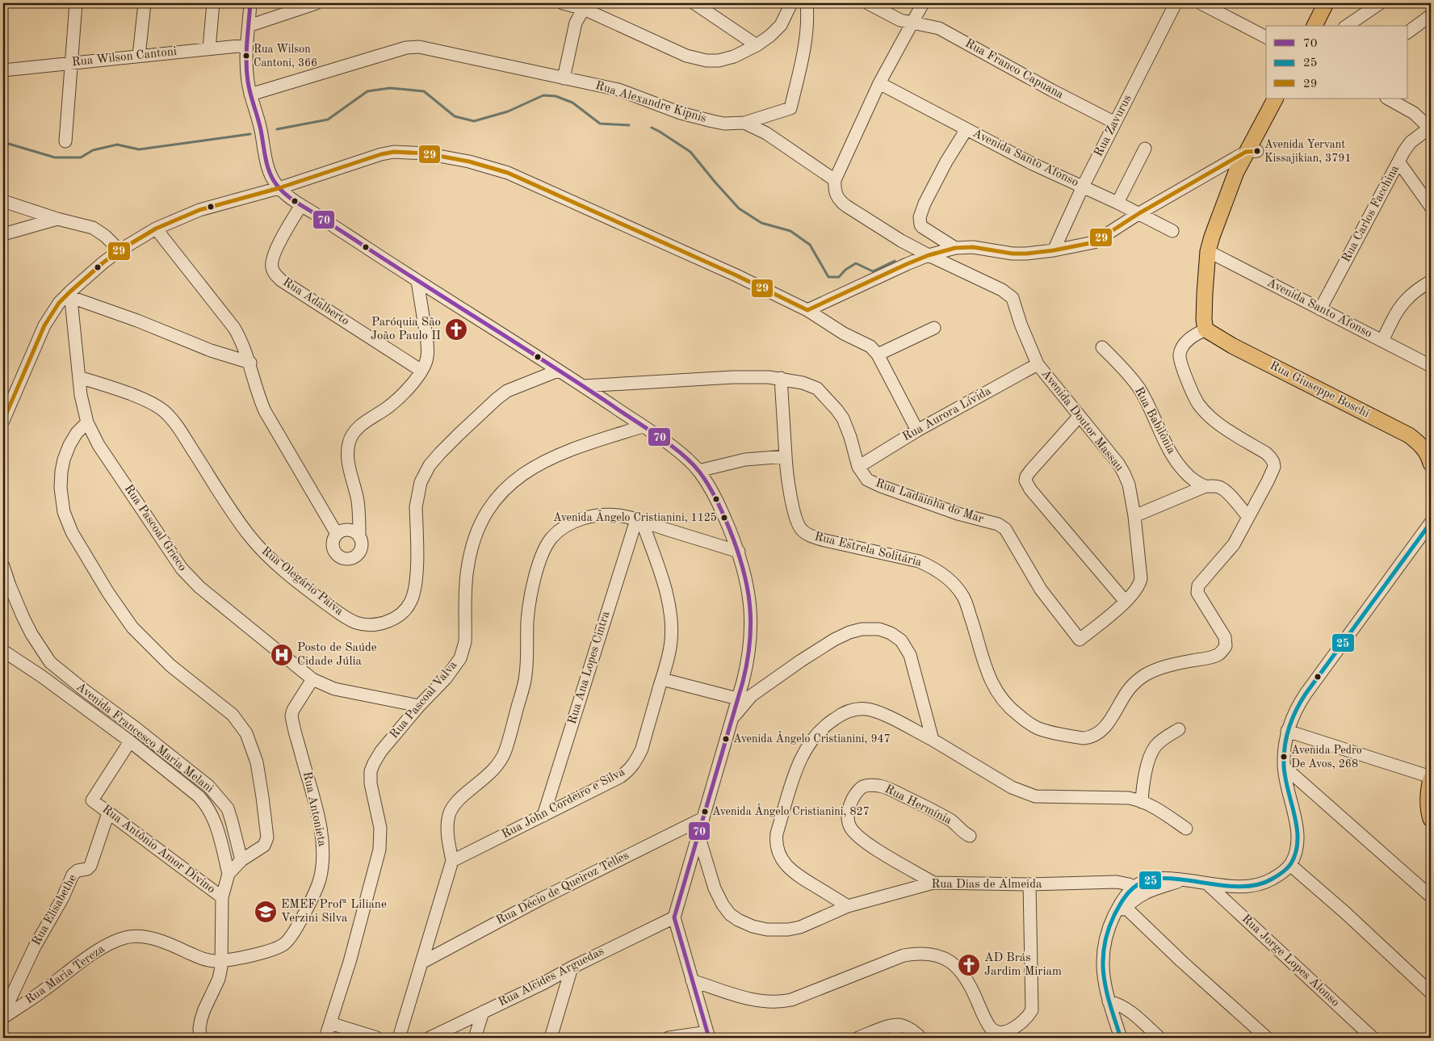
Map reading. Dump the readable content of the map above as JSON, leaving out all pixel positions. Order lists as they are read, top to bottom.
{
  "streets": {
    "main road": ["Rua Giuseppe Boschi"],
    "street": [
      "Rua Wilson Cantoni",
      "Rua Franco Capuana",
      "Rua Alexandre Kipnis",
      "Rua Zavurus",
      "Avenida Santo Afonso",
      "Rua Carlos Facchina",
      "Rua Adalberto",
      "Rua Aurora Lívida",
      "Avenida Doutor Massau",
      "Rua Babilônia",
      "Rua Ladainha do Mar",
      "Rua Pascoal Grieco",
      "Rua Estrela Solitária",
      "Rua Olegário Paiva",
      "Rua Ana Lopes Cintra",
      "Rua Pascoal Valva",
      "Avenida Francesco Maria Melani",
      "Rua John Cordeiro e Silva",
      "Rua Hermínia",
      "Rua Antonieta",
      "Rua Antônio Amor Divino",
      "Rua Dias de Almeida",
      "Rua Décio de Queiroz Telles",
      "Rua Elisabethe",
      "Rua Jorge Lopes Alonso",
      "Rua Maria Tereza",
      "Rua Alcides Arguedas"
    ]
  },
  "crossings": [
    ["Rua Franco Capuana", "Rua Zavurus"],
    ["Rua Zavurus", "Avenida Santo Afonso"],
    ["Avenida Santo Afonso", "Rua Carlos Facchina"],
    ["Rua Aurora Lívida", "Avenida Doutor Massau"],
    ["Rua Aurora Lívida", "Rua Ladainha do Mar"],
    ["Avenida Doutor Massau", "Rua Ladainha do Mar"],
    ["Rua Babilônia", "Rua Estrela Solitária"],
    ["Rua Pascoal Grieco", "Rua Olegário Paiva"],
    ["Rua Pascoal Grieco", "Rua Pascoal Valva"],
    ["Rua Pascoal Grieco", "Rua Antonieta"],
    ["Rua Ana Lopes Cintra", "Rua John Cordeiro e Silva"],
    ["Avenida Francesco Maria Melani", "Rua Antônio Amor Divino"],
    ["Rua Hermínia", "Rua Dias de Almeida"],
    ["Rua Antonieta", "Rua Maria Tereza"],
    ["Rua Antônio Amor Divino", "Rua Elisabethe"]
  ],
  "places": {
    "other": [
      "Rua Wilson Cantoni, 366",
      "Avenida Yervant Kissajikian, 3791",
      "Avenida Ângelo Cristianini, 1125",
      "Avenida Ângelo Cristianini, 947",
      "Avenida Pedro De Avos, 268",
      "Avenida Ângelo Cristianini, 827"
    ],
    "church": ["Paróquia São João Paulo II", "AD Brás Jardim Miriam"],
    "hospital": ["Posto de Saúde Cidade Júlia"],
    "school or university": ["EMEF Profª Liliane Verzini Silva"]
  },
  "lines": ["transit line 70", "transit line 29", "transit line 25"],
  "legend": ["70", "25", "29"]
}
